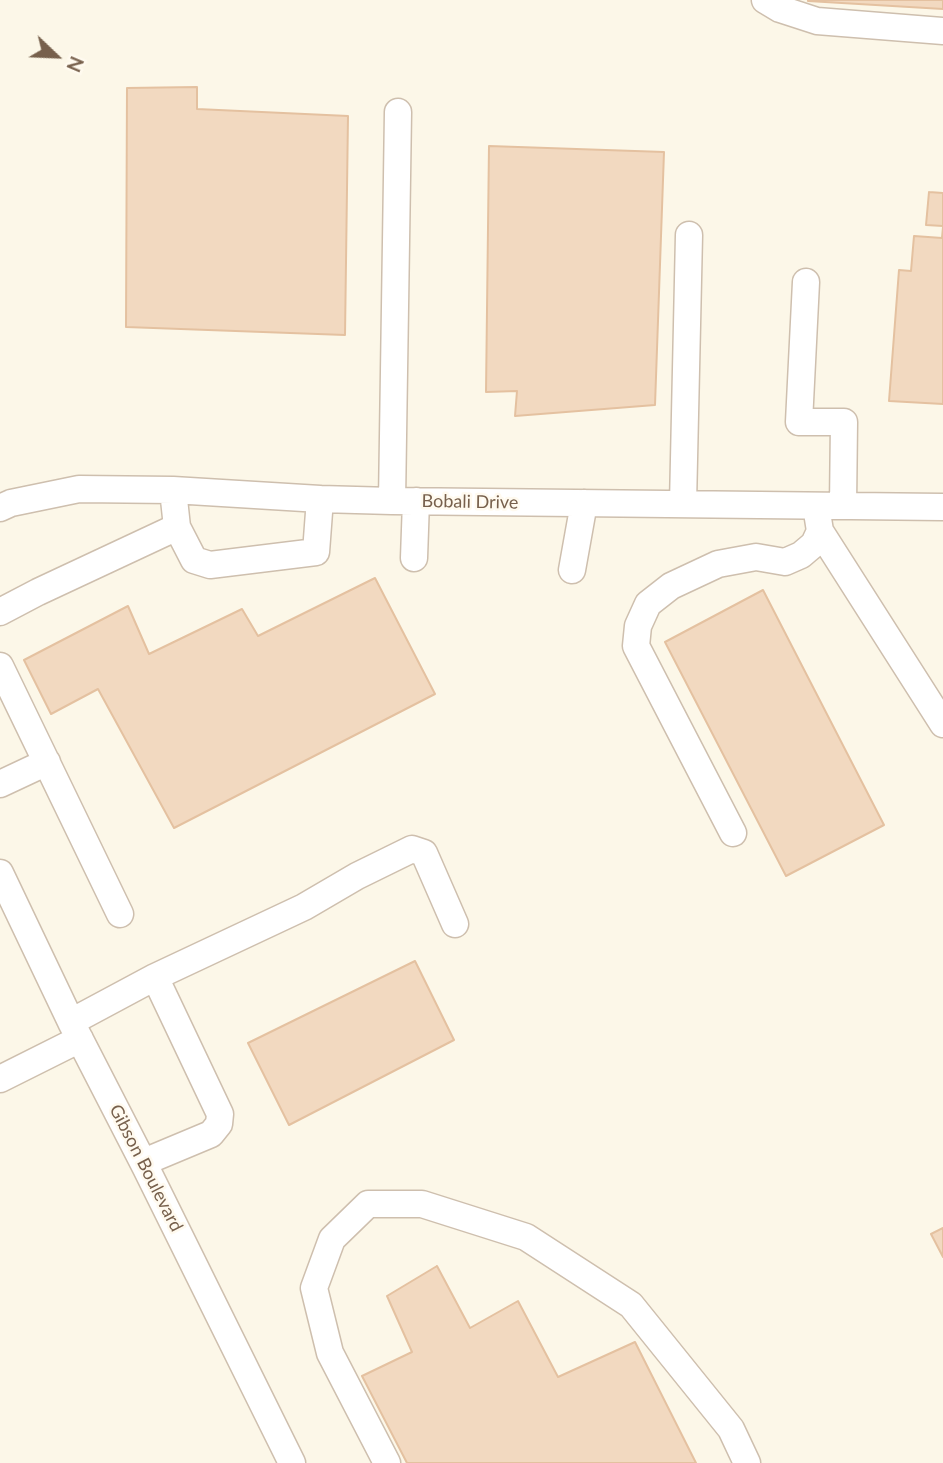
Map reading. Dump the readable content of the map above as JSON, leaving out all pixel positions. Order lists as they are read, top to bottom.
{
  "streets": {
    "street": ["Bobali Drive", "Gibson Boulevard"]
  },
  "north": "bottom right"
}
